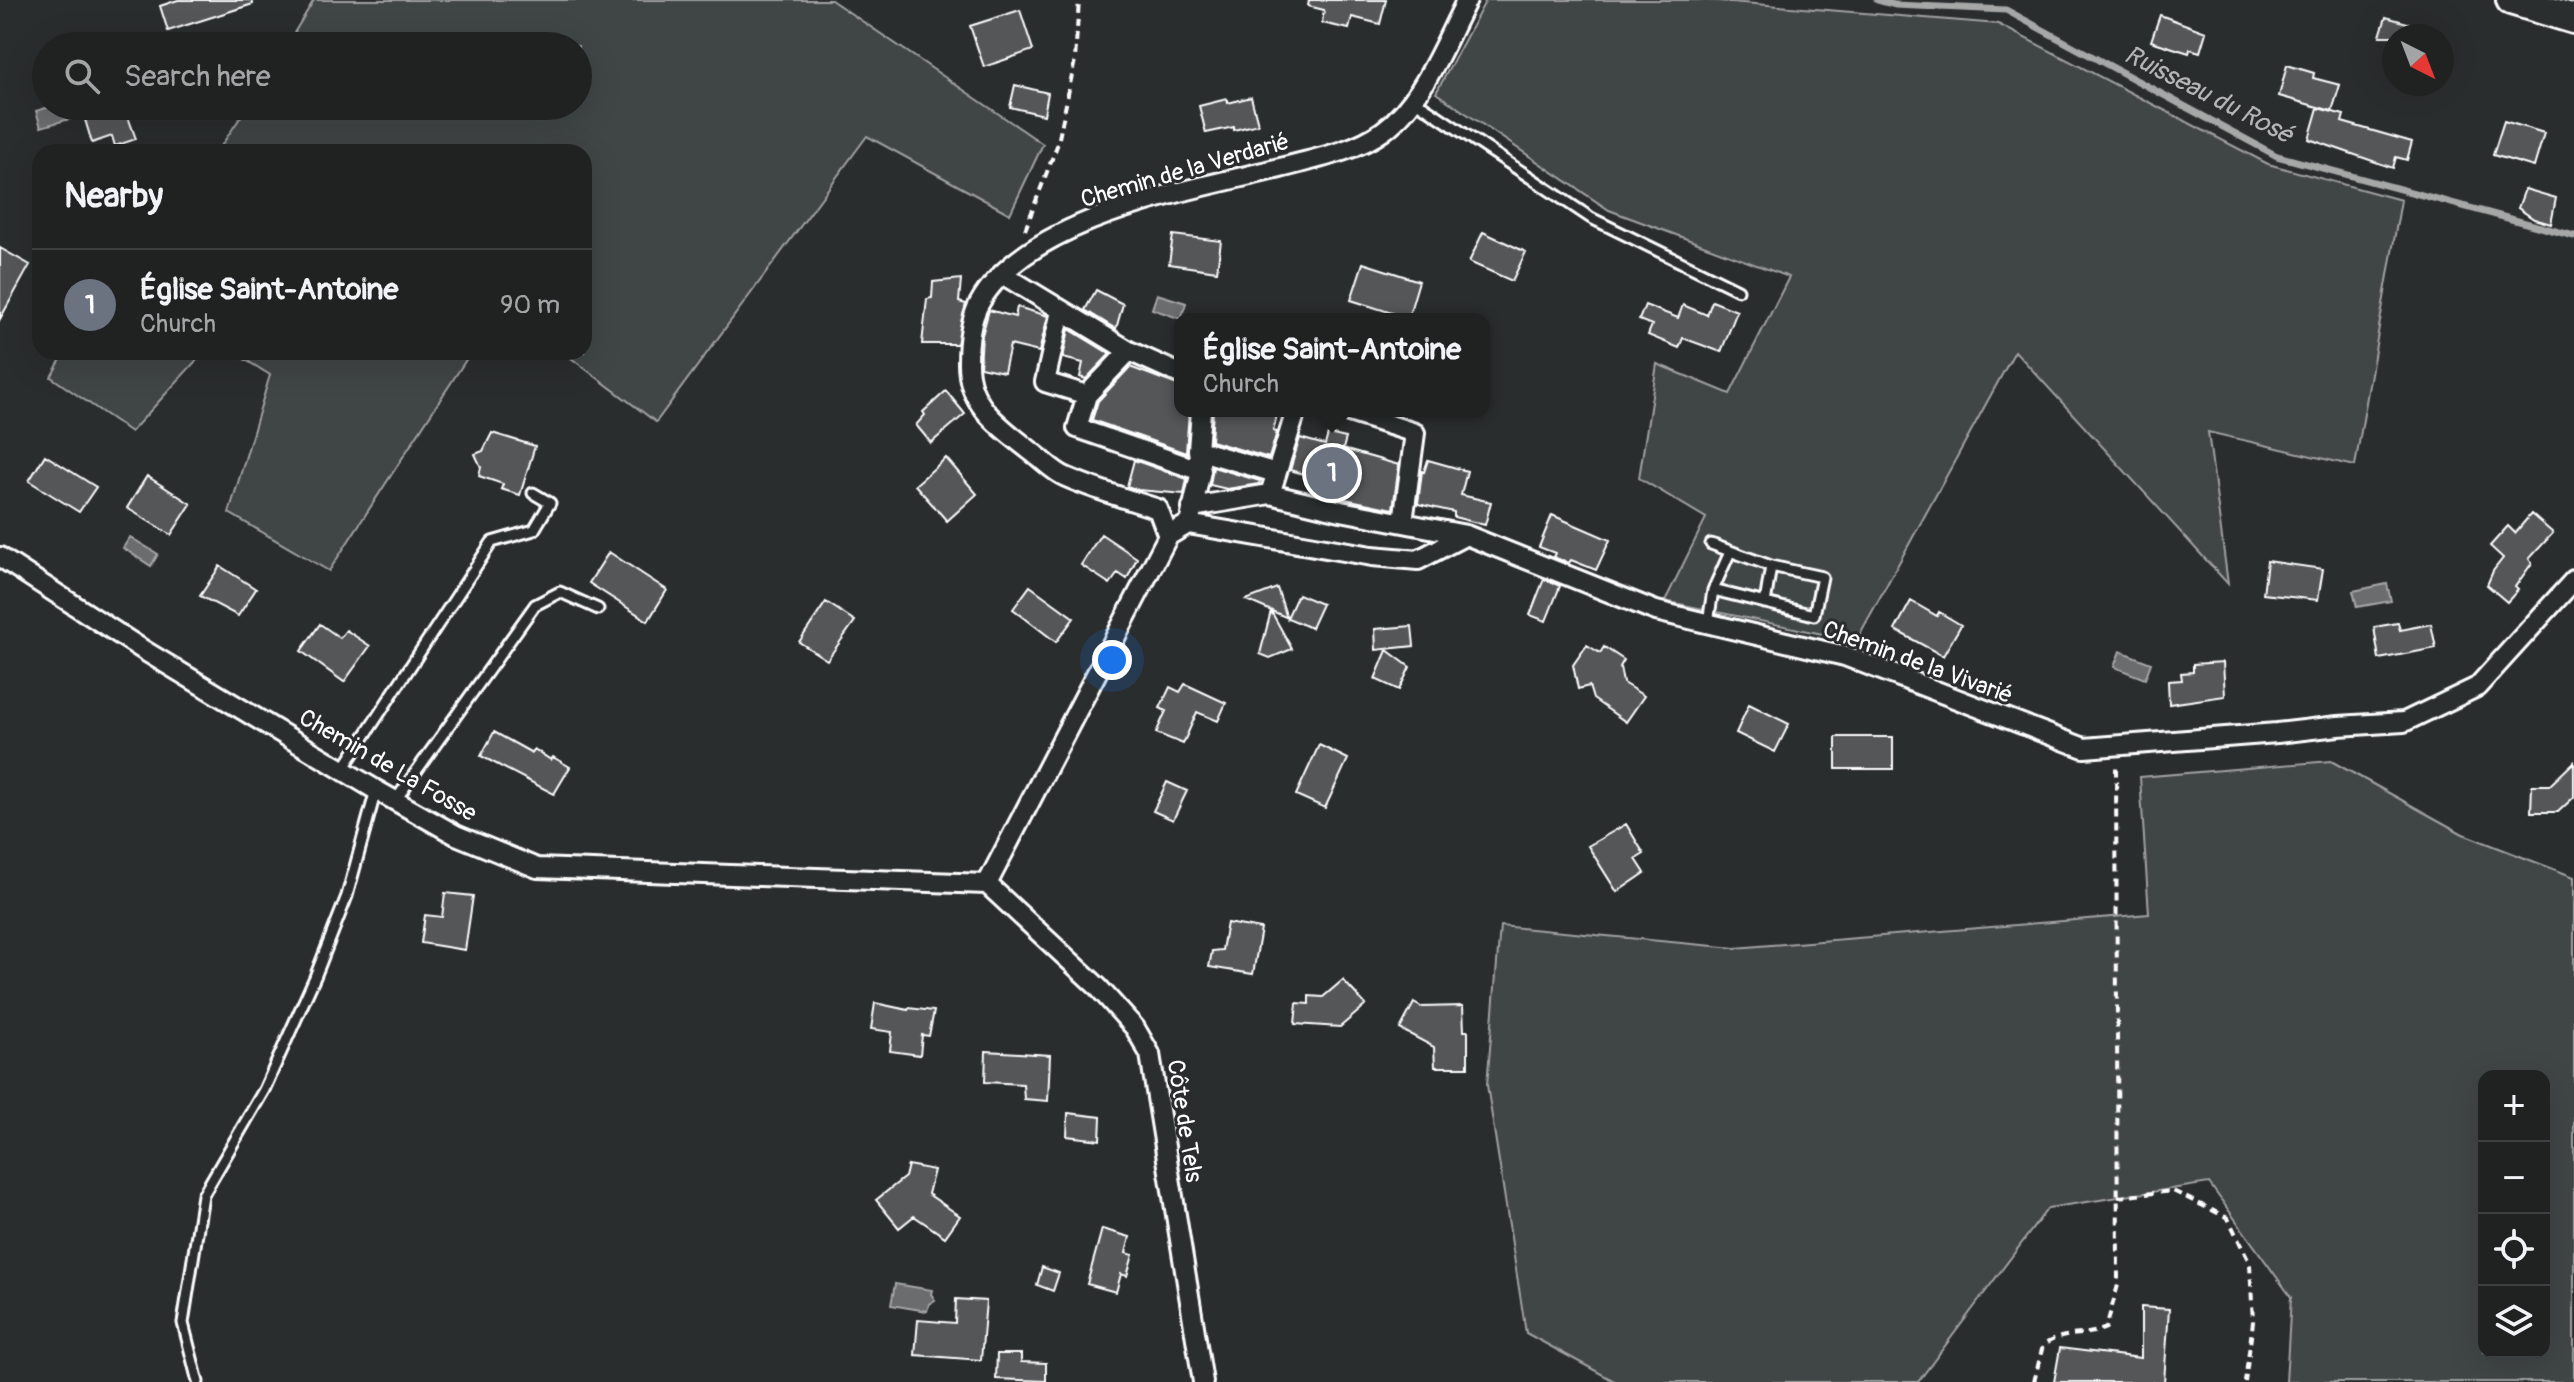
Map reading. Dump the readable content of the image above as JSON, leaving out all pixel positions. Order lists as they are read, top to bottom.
{
  "streets": {
    "street": [
      "Chemin de la Verdarié",
      "Chemin de la Vivarié",
      "Chemin de La Fosse",
      "Côte de Tels"
    ]
  },
  "crossings": [
    ["Chemin de La Fosse", "Côte de Tels"]
  ],
  "water": ["Ruisseau du Rosé"],
  "north": "bottom right",
  "page": {
    "search": "Search here",
    "heading": "Nearby",
    "list": [
      {
        "mark": "1",
        "name": "Église Saint-Antoine",
        "note": "Church",
        "value": "90 m"
      }
    ],
    "popup": ["Église Saint-Antoine", "Church"],
    "pins": "1",
    "map_buttons": ["+", "−"]
  }
}
